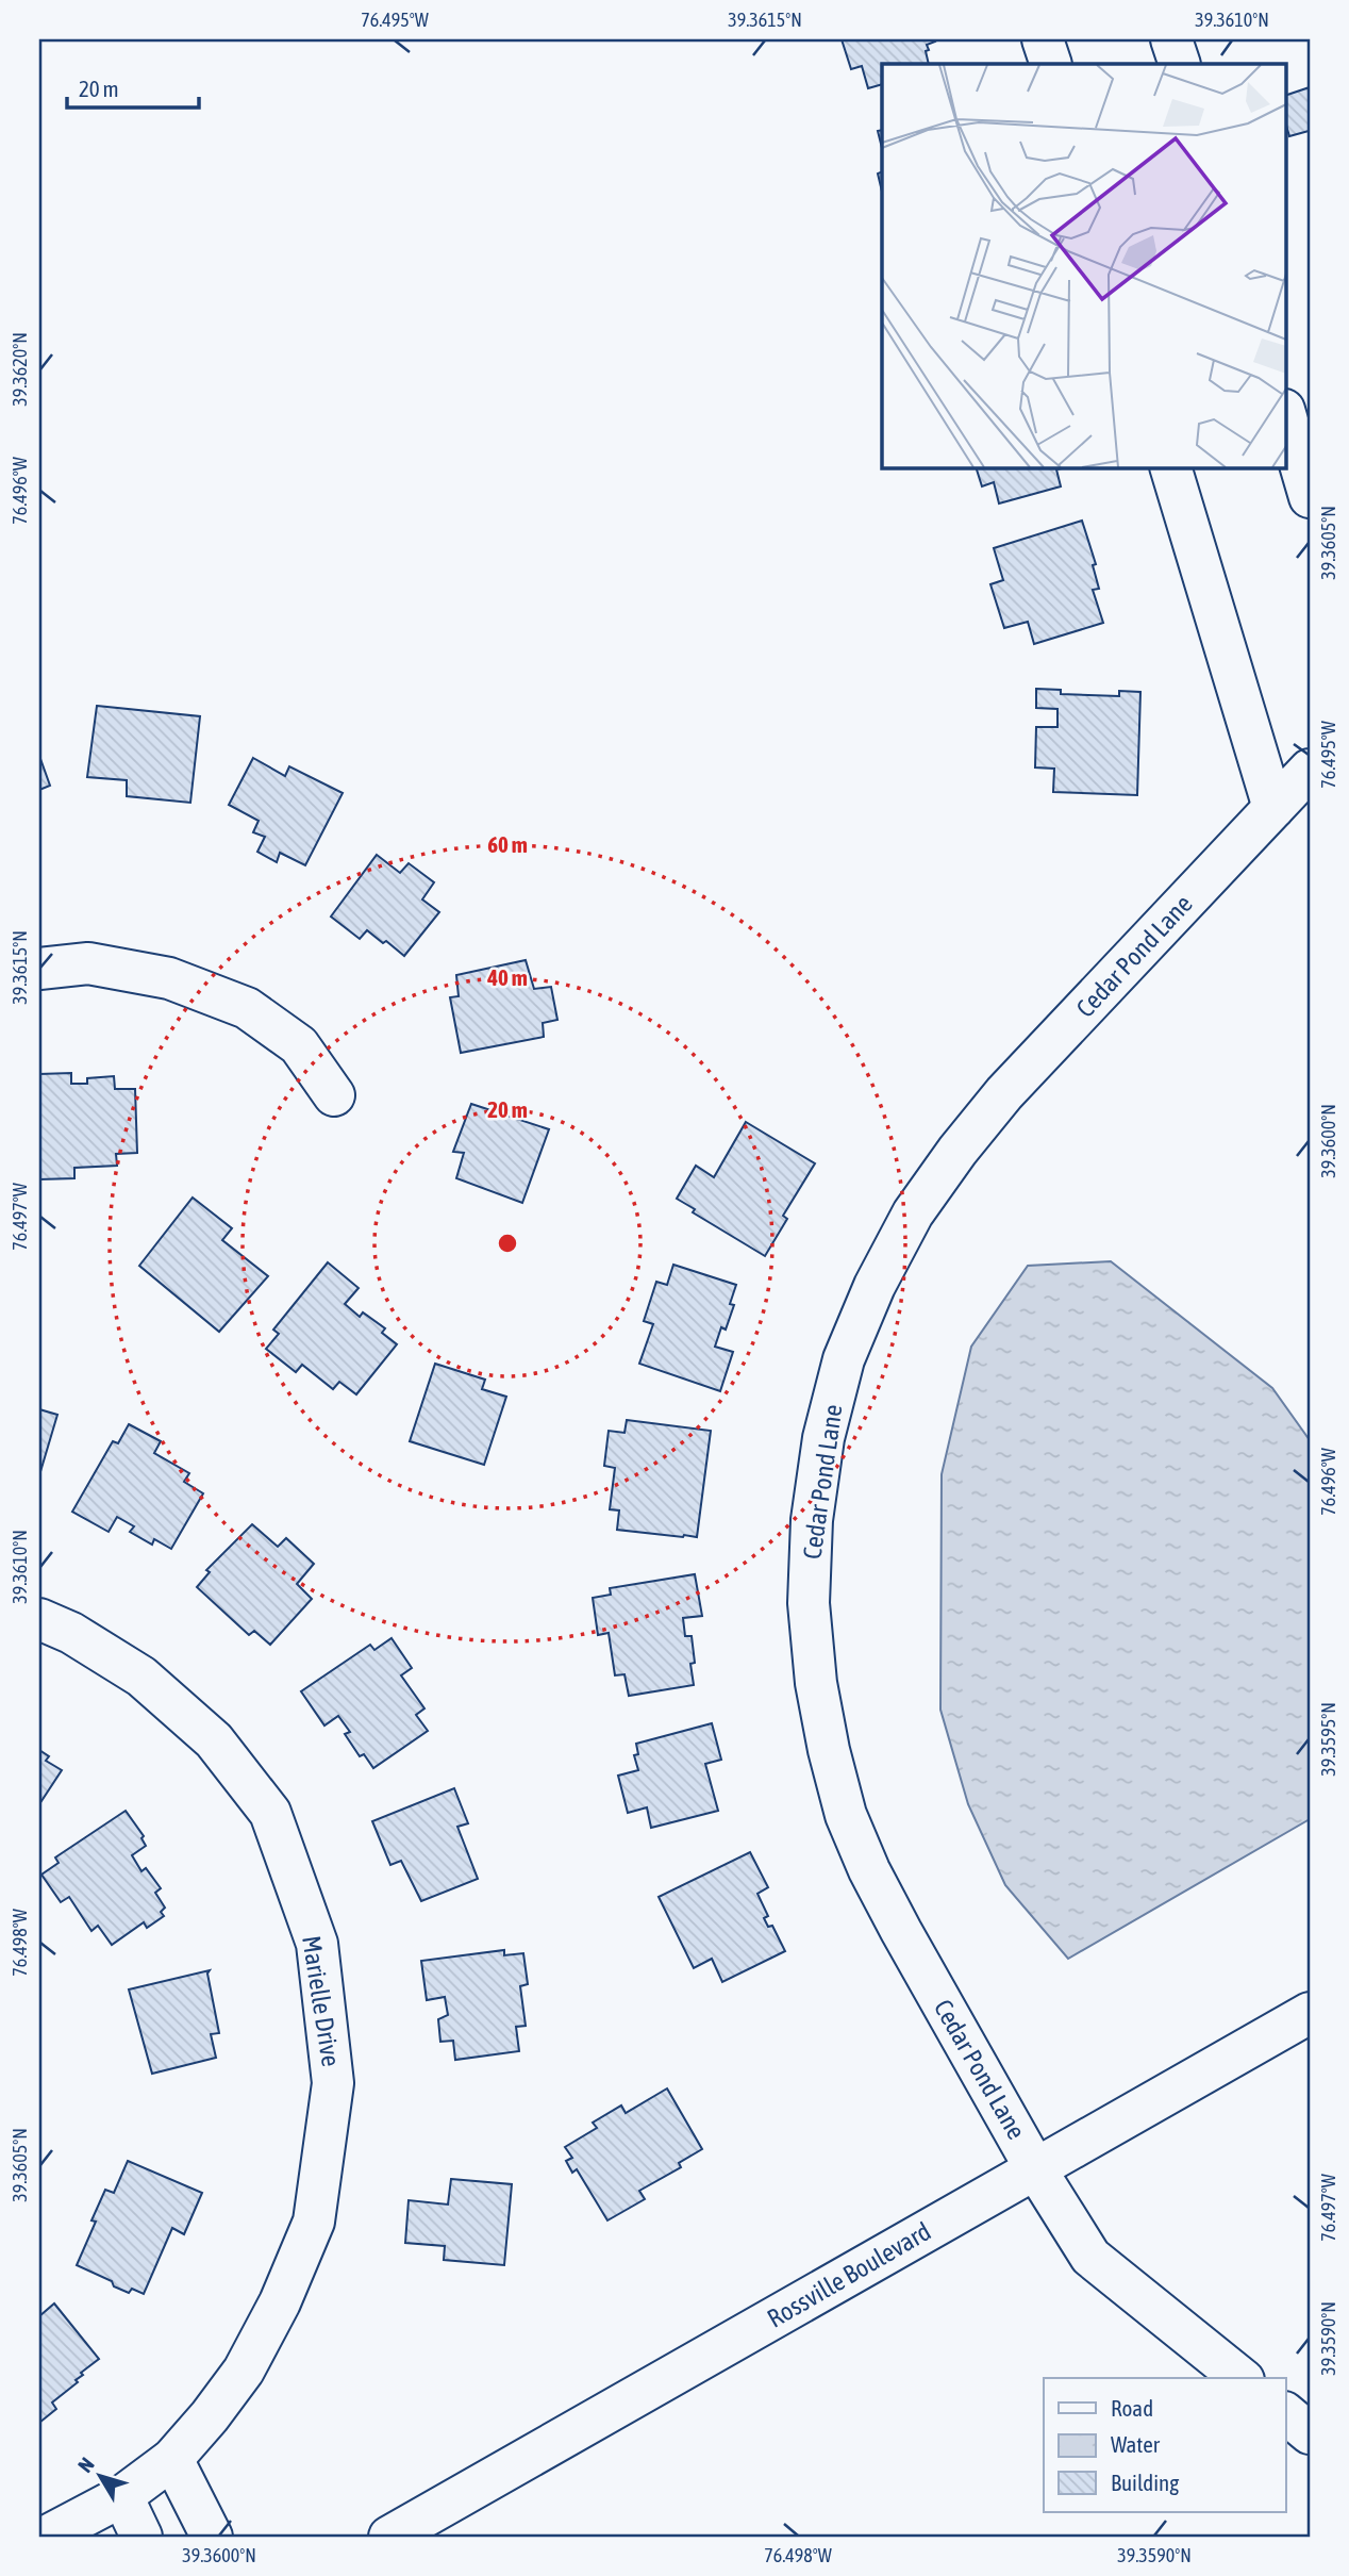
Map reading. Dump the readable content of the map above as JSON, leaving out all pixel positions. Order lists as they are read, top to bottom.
{
  "streets": {
    "street": ["Cedar Pond Lane", "Marielle Drive", "Rossville Boulevard"]
  },
  "crossings": [
    ["Cedar Pond Lane", "Rossville Boulevard"]
  ],
  "legend": ["Road", "Water", "Building"],
  "scale_bar": "20 m",
  "north": "top left",
  "coordinates": [
    "76.495°W",
    "39.3615°N",
    "39.3610°N",
    "39.3620°N",
    "76.496°W",
    "39.3605°N",
    "39.3600°N",
    "76.497°W",
    "39.3595°N",
    "76.498°W",
    "39.3590°N"
  ],
  "rings": ["60 m", "40 m", "20 m"]
}
